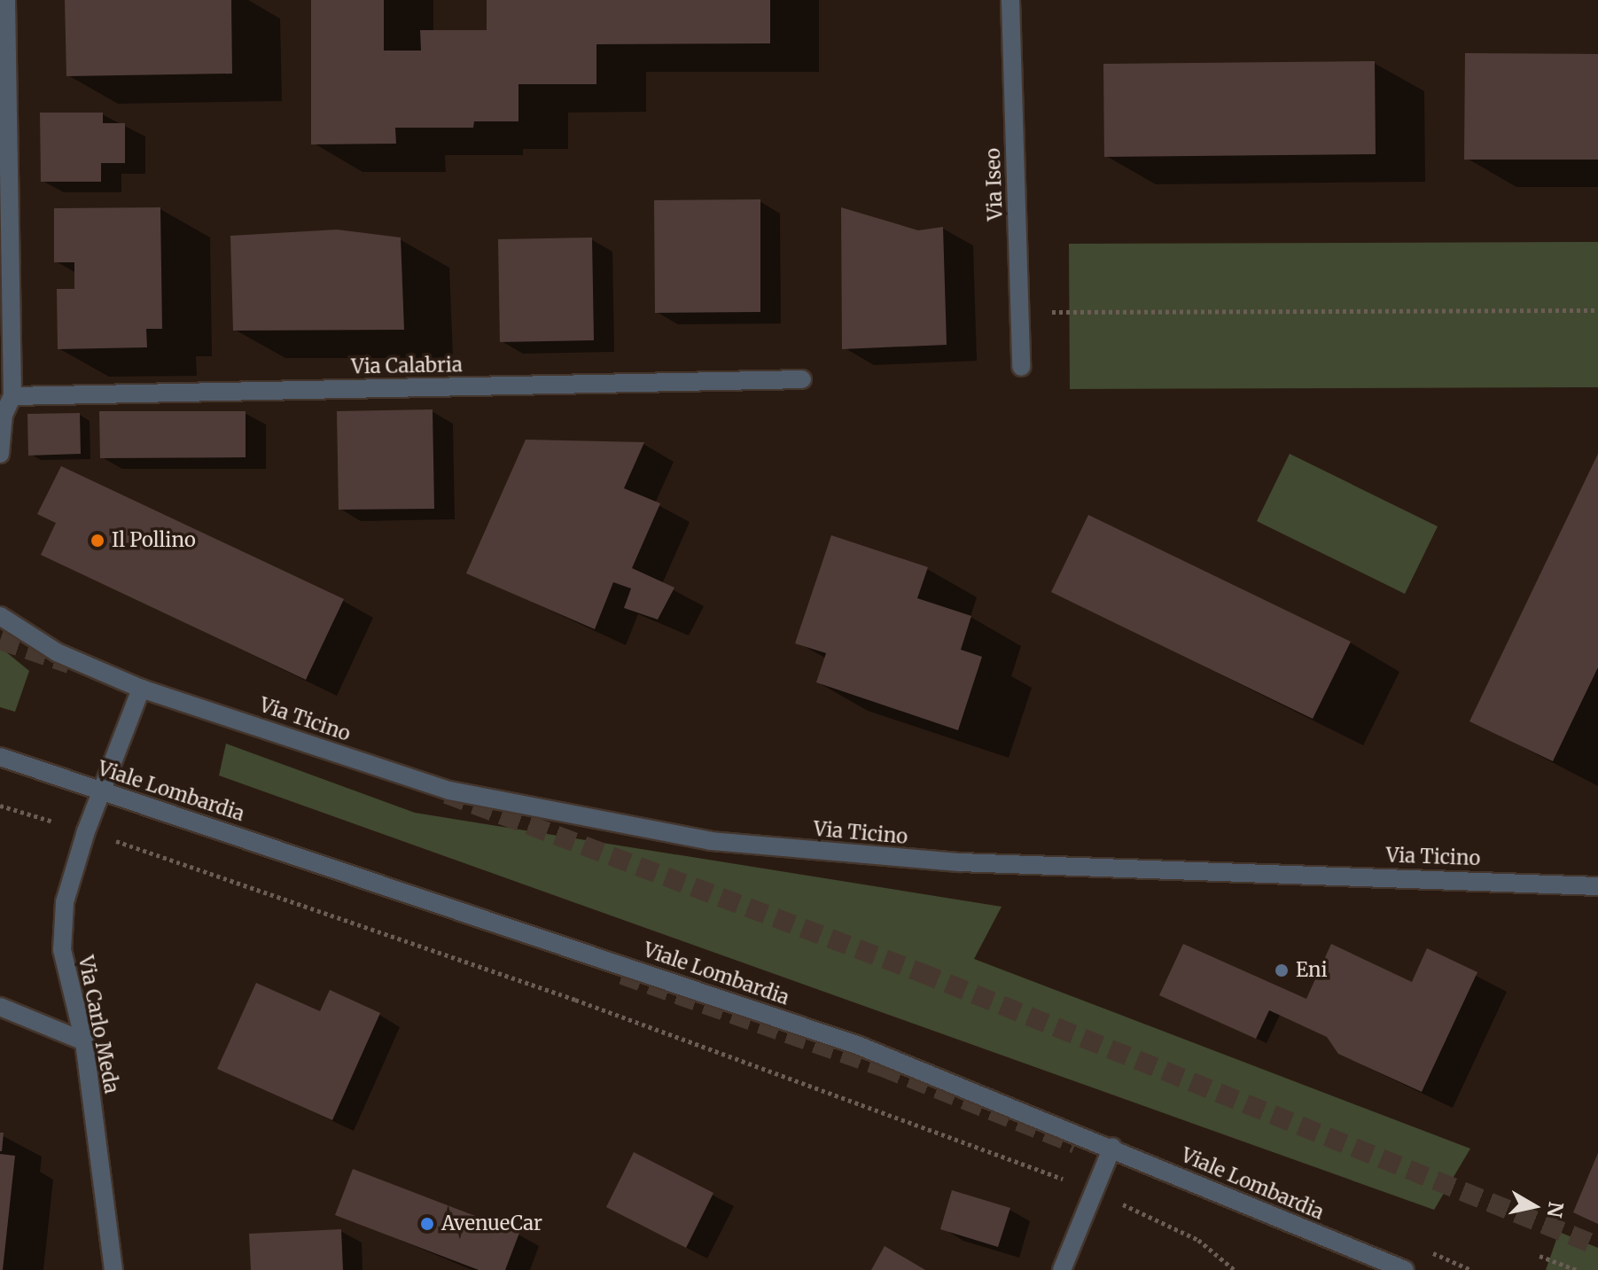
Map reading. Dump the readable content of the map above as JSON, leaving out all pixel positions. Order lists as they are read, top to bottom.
{
  "streets": {
    "street": [
      "Via Iseo",
      "Via Calabria",
      "Via Ticino",
      "Viale Lombardia",
      "Via Carlo Meda"
    ]
  },
  "crossings": [
    ["Via Ticino", "Via Carlo Meda"],
    ["Viale Lombardia", "Via Carlo Meda"]
  ],
  "places": ["Il Pollino", "Eni", "AvenueCar"],
  "north": "right"
}
